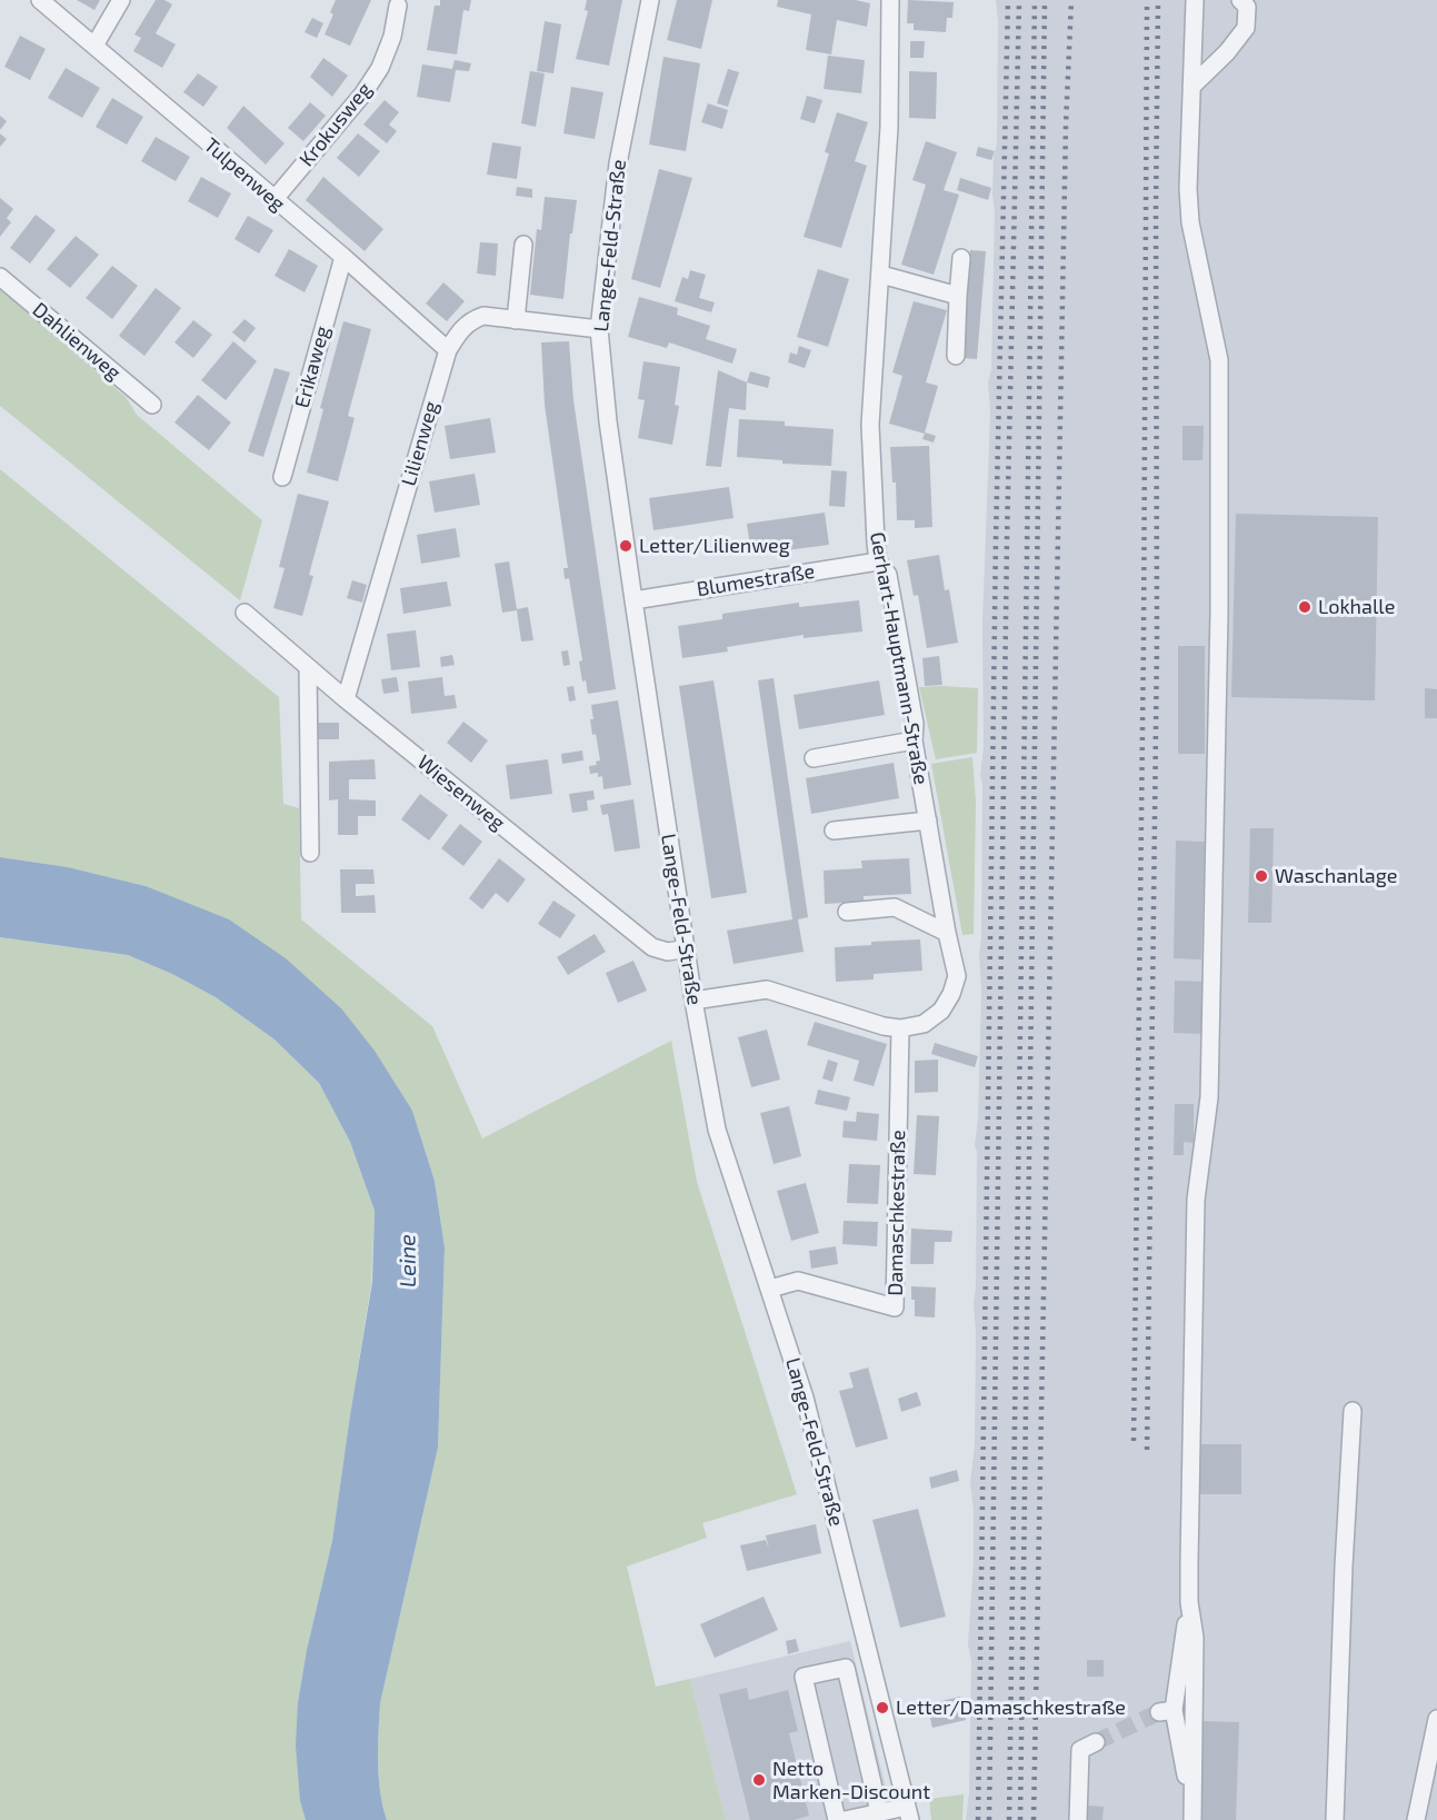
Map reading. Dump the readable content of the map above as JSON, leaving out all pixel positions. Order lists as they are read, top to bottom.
{
  "streets": {
    "street": [
      "Krokusweg",
      "Tulpenweg",
      "Lange-Feld-Straße",
      "Dahlienweg",
      "Erikaweg",
      "Lilienweg",
      "Blumestraße",
      "Gerhart-Hauptmann-Straße",
      "Wiesenweg",
      "Damaschkestraße"
    ]
  },
  "crossings": [
    ["Krokusweg", "Tulpenweg"],
    ["Tulpenweg", "Erikaweg"],
    ["Tulpenweg", "Lilienweg"],
    ["Lange-Feld-Straße", "Lilienweg"],
    ["Lange-Feld-Straße", "Blumestraße"],
    ["Lange-Feld-Straße", "Wiesenweg"],
    ["Lange-Feld-Straße", "Damaschkestraße"],
    ["Lilienweg", "Wiesenweg"],
    ["Blumestraße", "Gerhart-Hauptmann-Straße"],
    ["Gerhart-Hauptmann-Straße", "Damaschkestraße"]
  ],
  "water": ["Leine"],
  "places": [
    "Letter/Lilienweg",
    "Lokhalle",
    "Waschanlage",
    "Letter/Damaschkestraße",
    "Netto Marken-Discount"
  ]
}
